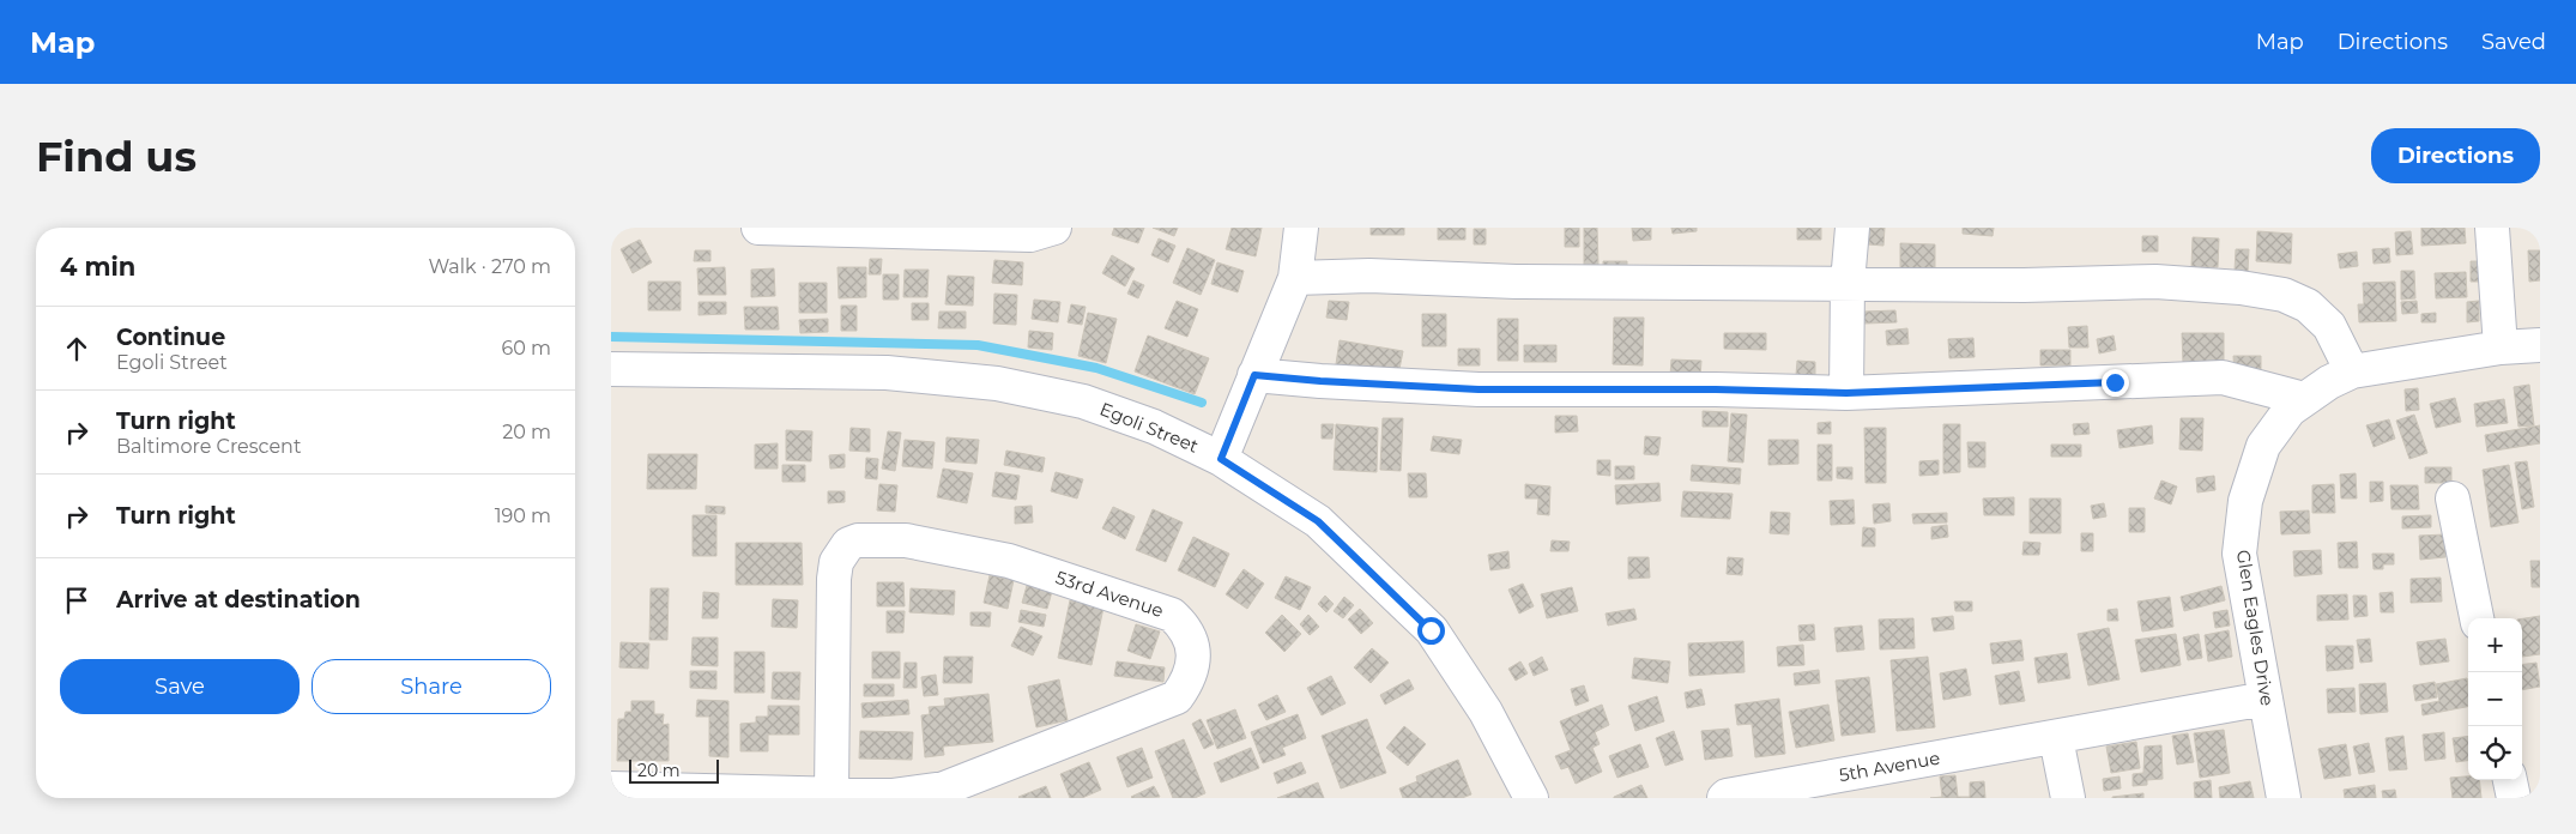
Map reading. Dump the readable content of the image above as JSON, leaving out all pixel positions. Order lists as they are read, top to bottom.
{
  "streets": {
    "street": [
      "Egoli Street",
      "53rd Avenue",
      "Glen Eagles Drive",
      "5th Avenue"
    ]
  },
  "crossings": [
    ["Glen Eagles Drive", "5th Avenue"]
  ],
  "scale_bar": "20 m",
  "page": {
    "header": "Map",
    "nav": ["Map", "Directions", "Saved"],
    "buttons": [
      "Directions",
      ["Save", "Share"]
    ],
    "title": "Find us",
    "heading": ["4 min", "Walk · 270 m"],
    "list": [
      ["Continue", "Egoli Street", "60 m"],
      ["Turn right", "Baltimore Crescent", "20 m"],
      ["Turn right", "190 m"],
      "Arrive at destination"
    ],
    "map_buttons": ["+", "−"],
    "scale": "20 m"
  }
}
